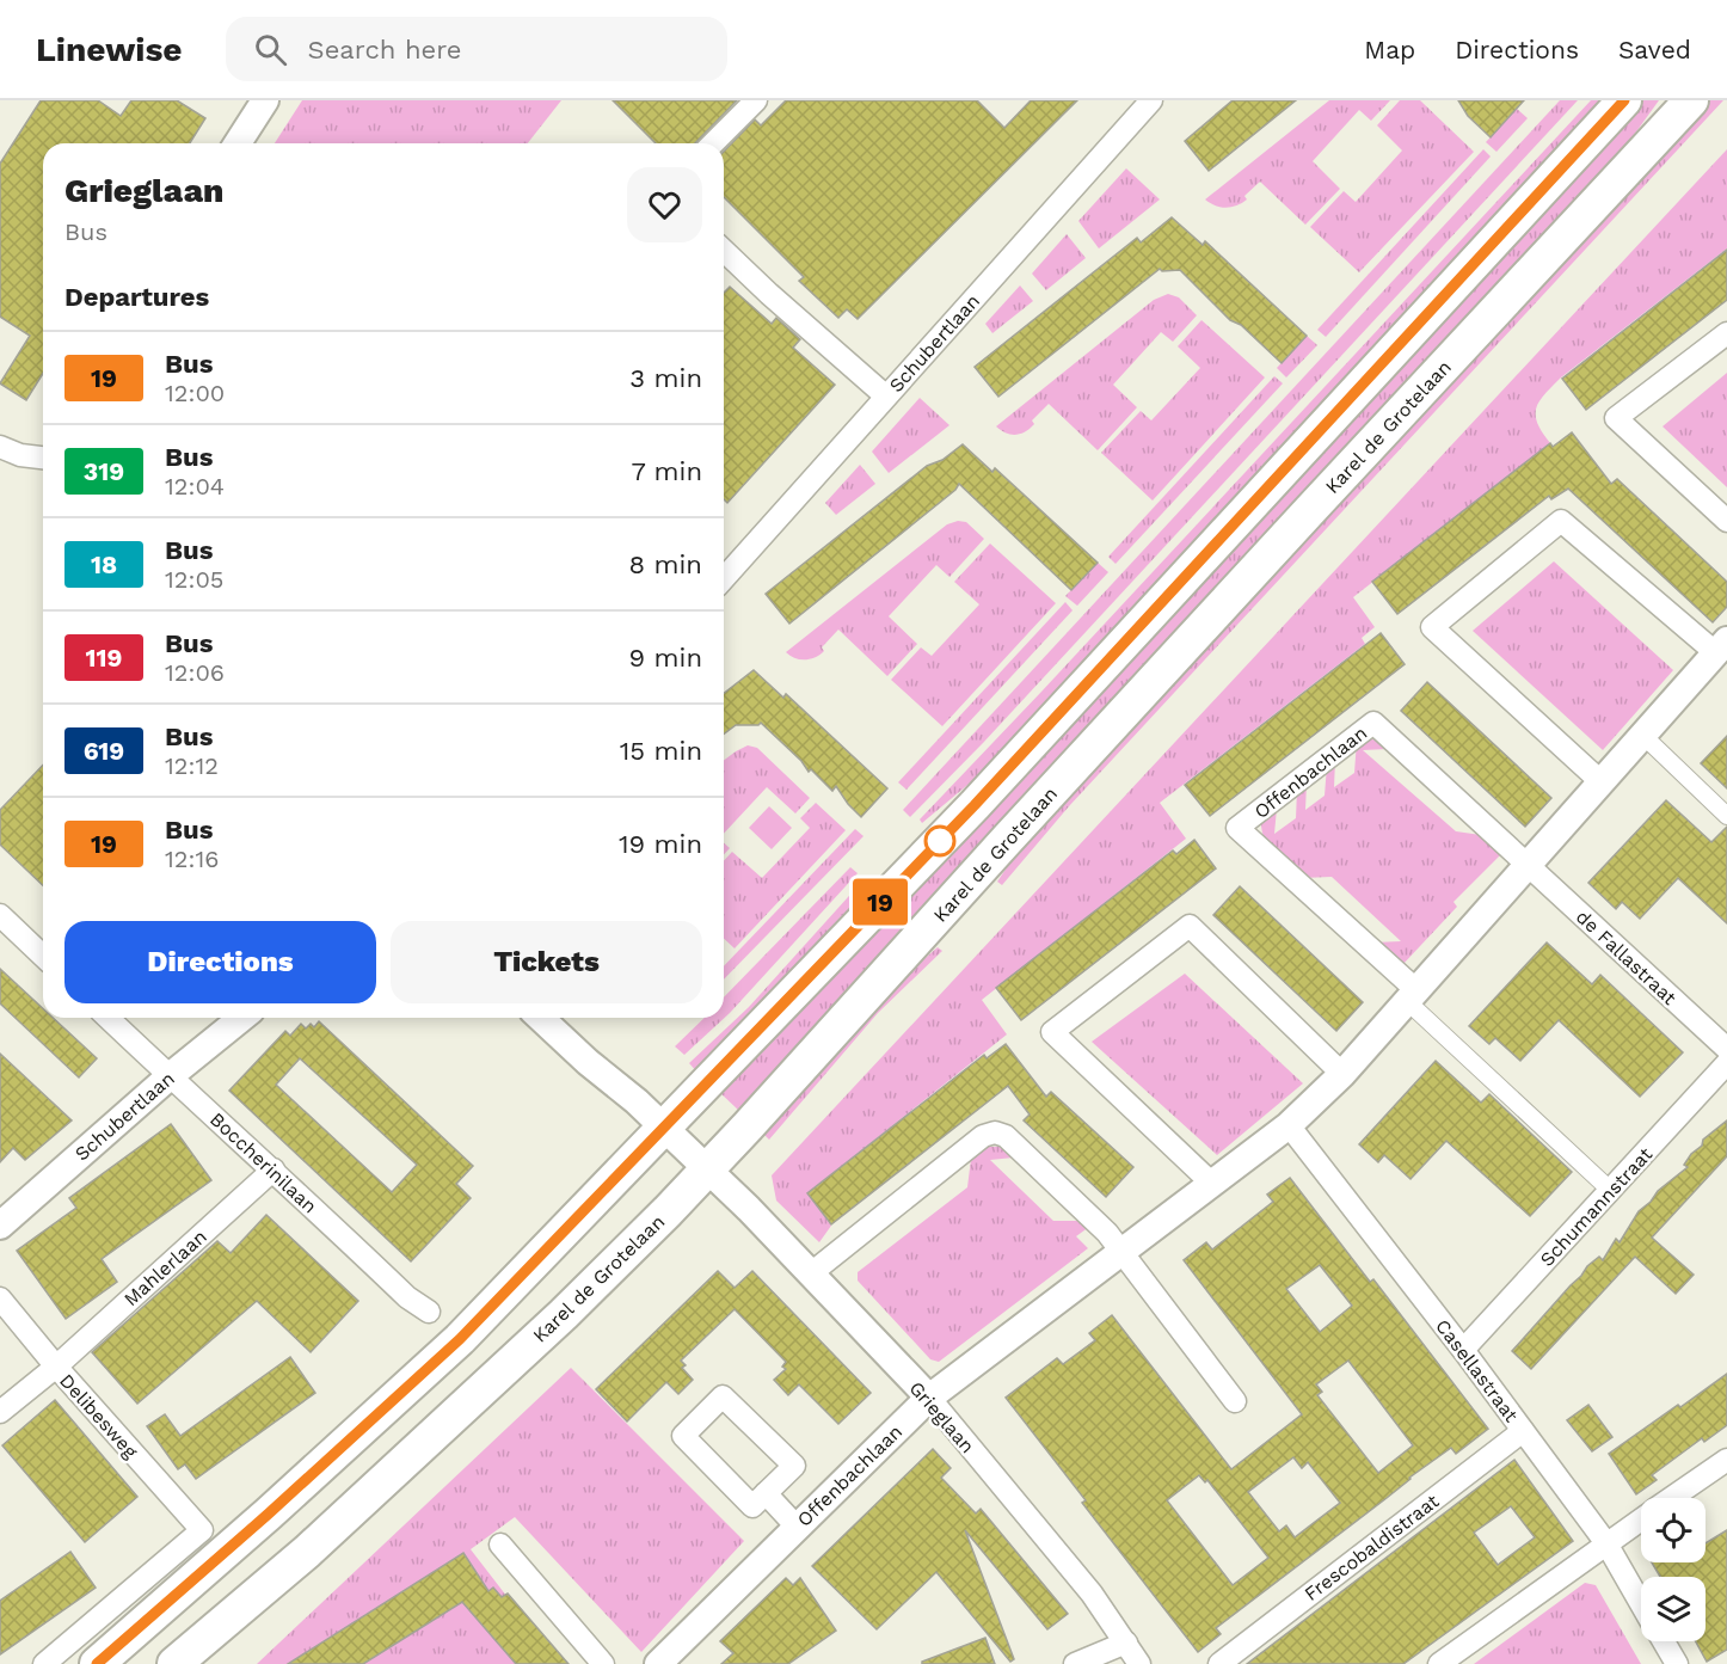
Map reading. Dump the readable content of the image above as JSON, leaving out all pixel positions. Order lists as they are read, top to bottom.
{
  "streets": {
    "main road": ["Karel de Grotelaan"],
    "street": [
      "Schubertlaan",
      "Offenbachlaan",
      "de Fallastraat",
      "Boccherinilaan",
      "Schumannstraat",
      "Mahlerlaan",
      "Casellastraat",
      "Delibesweg",
      "Grieglaan",
      "Frescobaldistraat"
    ]
  },
  "crossings": [
    ["Schubertlaan", "Boccherinilaan"],
    ["Karel de Grotelaan", "Grieglaan"],
    ["Offenbachlaan", "de Fallastraat"],
    ["Offenbachlaan", "Casellastraat"],
    ["Offenbachlaan", "Grieglaan"],
    ["Boccherinilaan", "Mahlerlaan"],
    ["Schumannstraat", "Casellastraat"],
    ["Mahlerlaan", "Delibesweg"],
    ["Casellastraat", "Frescobaldistraat"]
  ],
  "lines": ["bus line 19"],
  "page": {
    "header": "Linewise",
    "search": "Search here",
    "nav": ["Map", "Directions", "Saved"],
    "on_map": "19",
    "heading": [
      ["Grieglaan", "Bus"],
      "Departures"
    ],
    "list": [
      {
        "mark": "19",
        "name": "Bus",
        "note": "12:00",
        "value": "3 min"
      },
      {
        "mark": "319",
        "name": "Bus",
        "note": "12:04",
        "value": "7 min"
      },
      {
        "mark": "18",
        "name": "Bus",
        "note": "12:05",
        "value": "8 min"
      },
      {
        "mark": "119",
        "name": "Bus",
        "note": "12:06",
        "value": "9 min"
      },
      {
        "mark": "619",
        "name": "Bus",
        "note": "12:12",
        "value": "15 min"
      },
      {
        "mark": "19",
        "name": "Bus",
        "note": "12:16",
        "value": "19 min"
      }
    ],
    "buttons": ["Directions", "Tickets"]
  }
}
